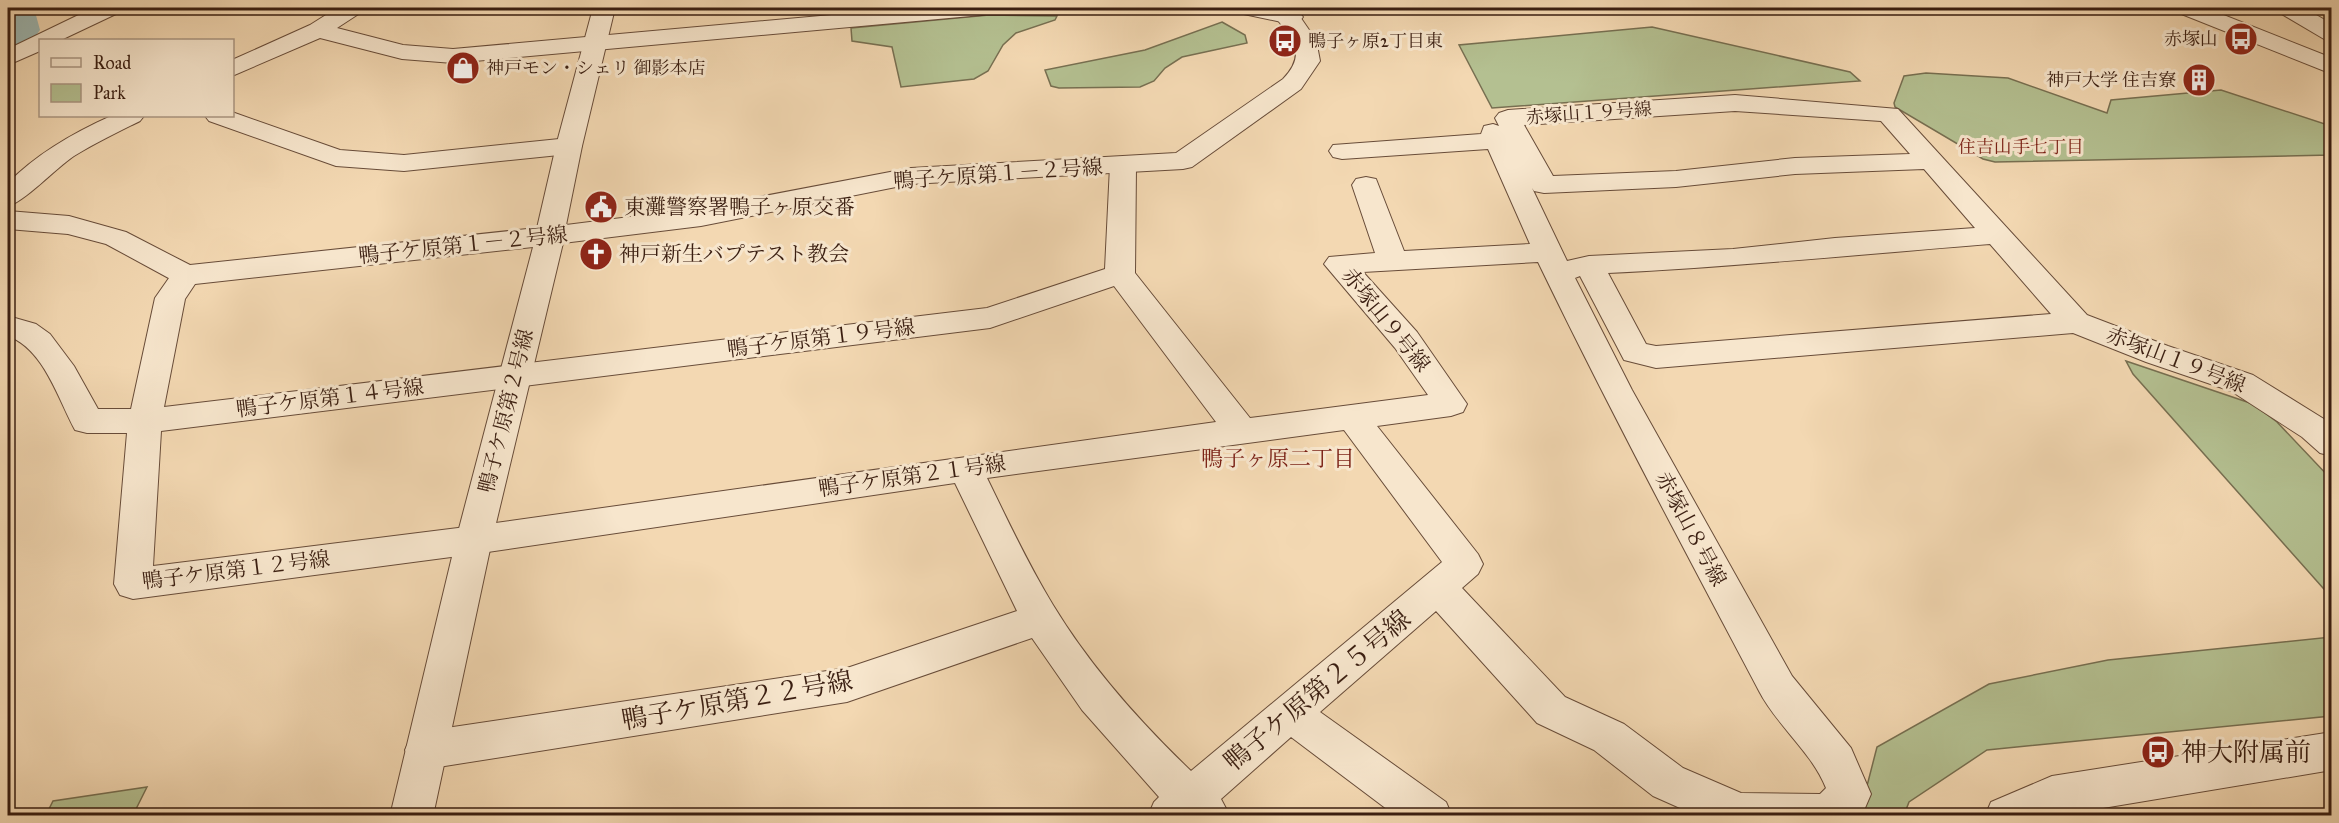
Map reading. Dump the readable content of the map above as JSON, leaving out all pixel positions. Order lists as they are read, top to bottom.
{
  "streets": {
    "street": [
      "赤塚山１９号線",
      "鴨子ケ原第１－２号線",
      "赤塚山９号線",
      "鴨子ケ原第１９号線",
      "鴨子ケ原第１４号線",
      "鴨子ケ原第２号線",
      "鴨子ケ原第２１号線",
      "赤塚山８号線",
      "鴨子ケ原第１２号線",
      "鴨子ケ原第２５号線",
      "鴨子ケ原第２２号線"
    ]
  },
  "crossings": [
    ["赤塚山１９号線", "赤塚山９号線"],
    ["赤塚山１９号線", "赤塚山８号線"],
    ["鴨子ケ原第１－２号線", "鴨子ケ原第２号線"],
    ["鴨子ケ原第１－２号線", "鴨子ケ原第１２号線"],
    ["赤塚山９号線", "鴨子ケ原第２１号線"],
    ["赤塚山９号線", "赤塚山８号線"],
    ["鴨子ケ原第１９号線", "鴨子ケ原第１４号線"],
    ["鴨子ケ原第１９号線", "鴨子ケ原第２号線"],
    ["鴨子ケ原第１４号線", "鴨子ケ原第２号線"],
    ["鴨子ケ原第１４号線", "鴨子ケ原第１２号線"],
    ["鴨子ケ原第２号線", "鴨子ケ原第２１号線"],
    ["鴨子ケ原第２号線", "鴨子ケ原第１２号線"],
    ["鴨子ケ原第２号線", "鴨子ケ原第２２号線"],
    ["鴨子ケ原第２１号線", "鴨子ケ原第１２号線"]
  ],
  "districts": ["住吉山手七丁目", "鴨子ヶ原二丁目"],
  "places": {
    "bus stop": ["赤塚山", "鴨子ヶ原2丁目東", "神大附属前"],
    "shop": ["神戸モン・シェリ 御影本店"],
    "building": ["神戸大学 住吉寮"],
    "public building": ["東灘警察署鴨子ヶ原交番"],
    "church": ["神戸新生バプテスト教会"]
  },
  "legend": ["Road", "Park"]
}
